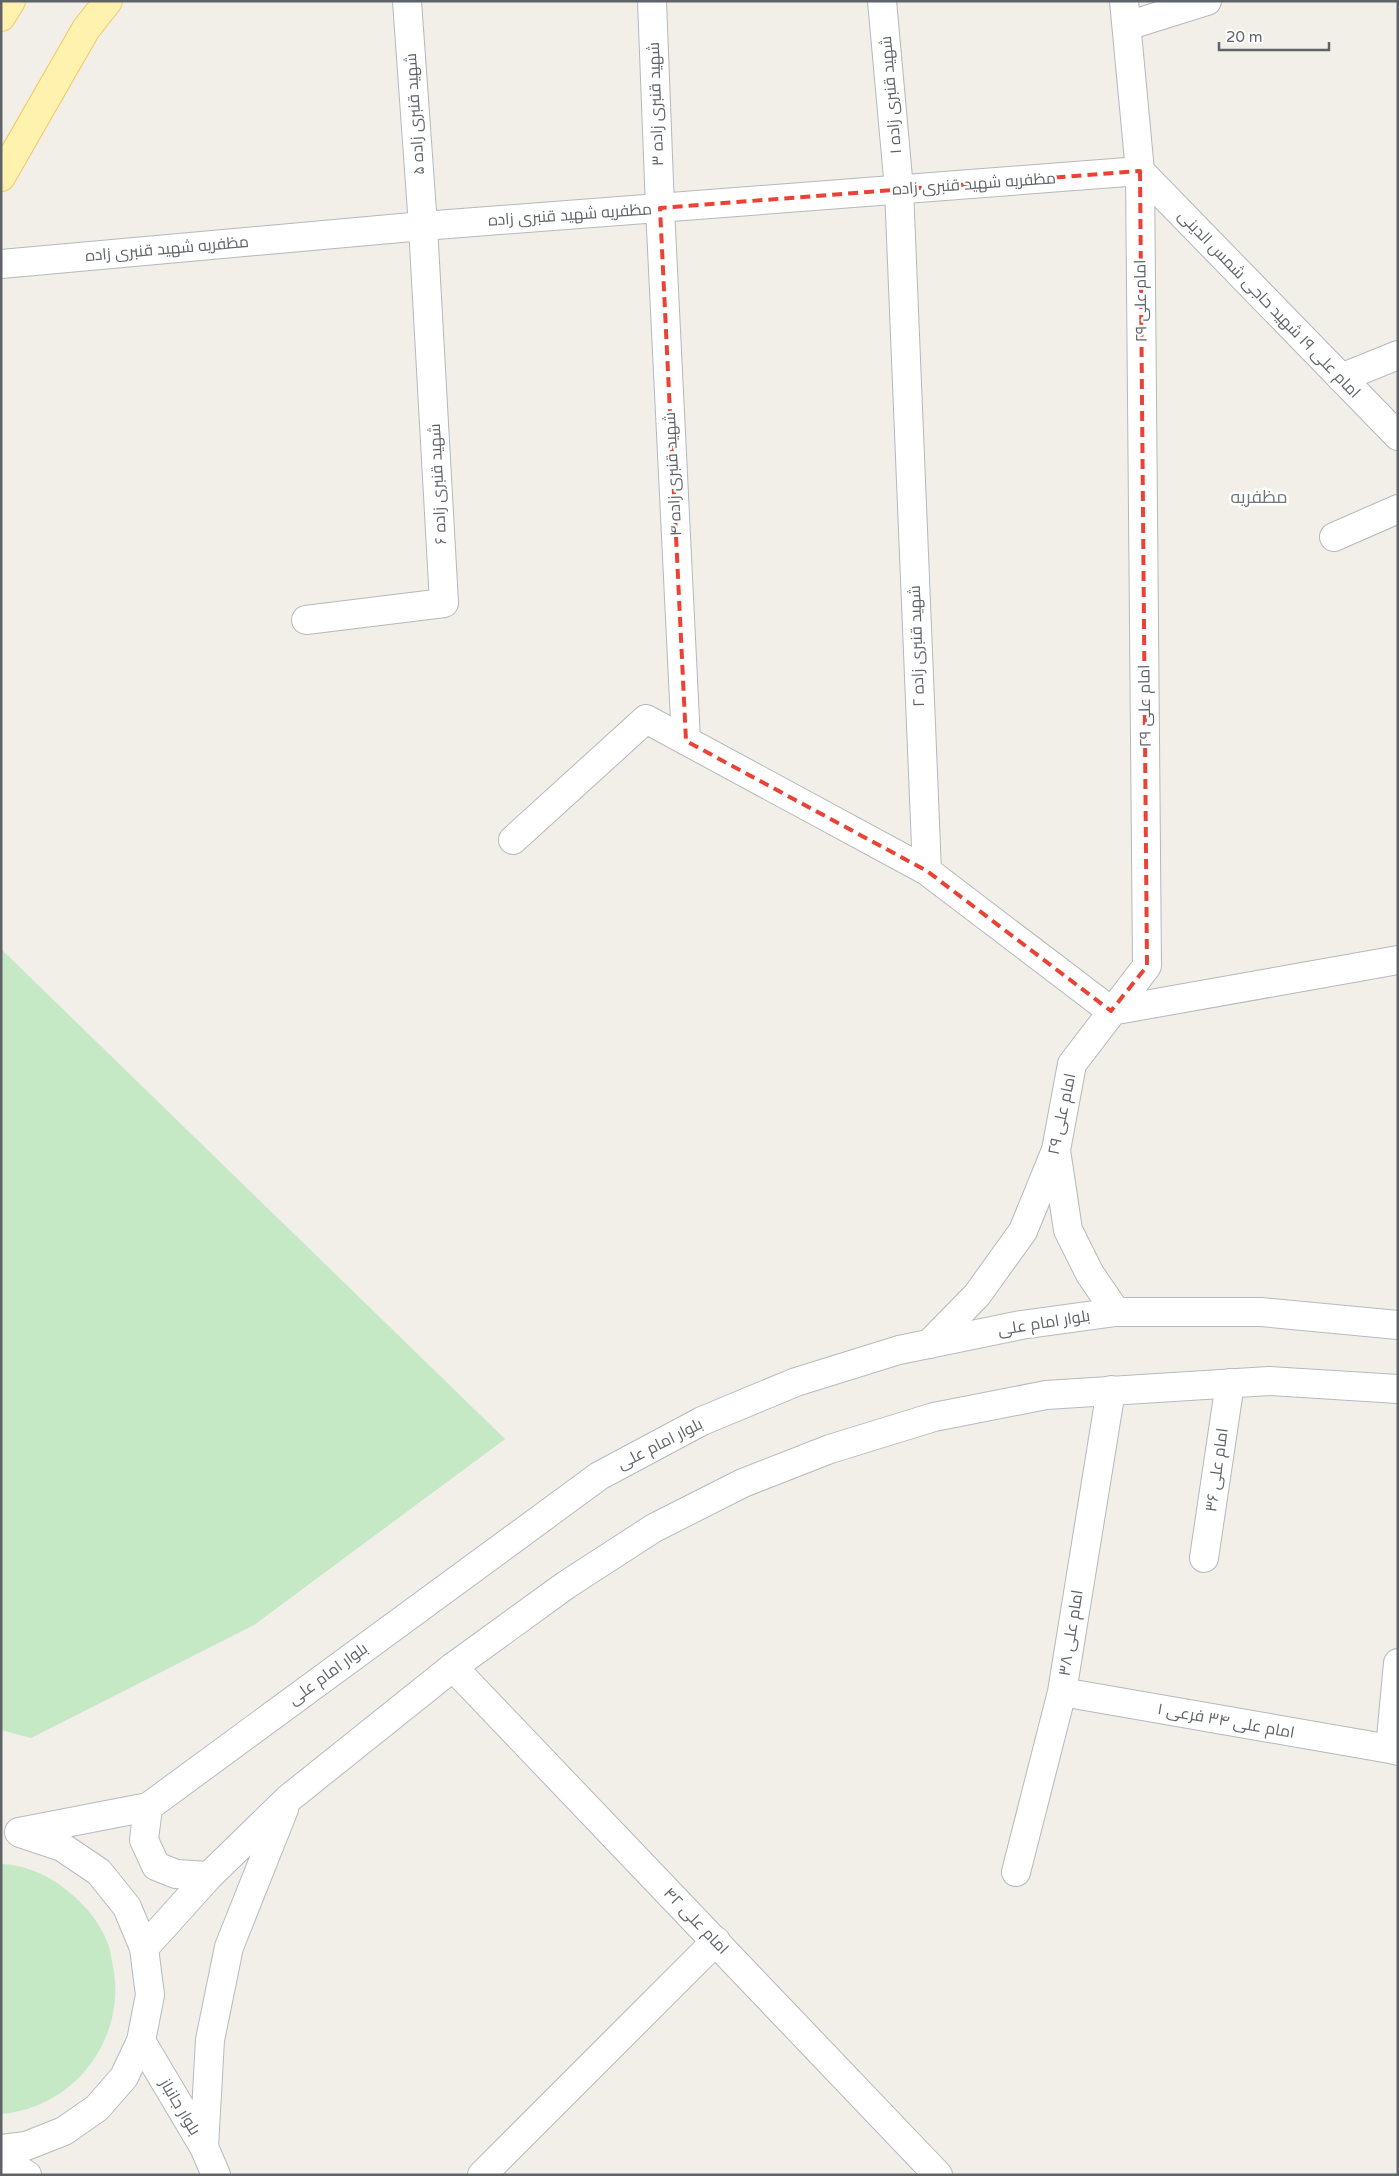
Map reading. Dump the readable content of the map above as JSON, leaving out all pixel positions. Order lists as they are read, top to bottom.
{
  "streets": {
    "street": [
      "شهید قنبری زاده ۱",
      "شهید قنبری زاده ۳",
      "شهید قنبری زاده ۵",
      "مظفریه شهید قنبری زاده",
      "امام علی ۲۹",
      "امام علی ۱۹ شهید حاجی شمس الدینی",
      "شهید قنبری زاده ۴",
      "شهید قنبری زاده ۶",
      "شهید قنبری زاده ۲",
      "بلوار امام علی",
      "امام علی ۳۶",
      "امام علی ۳۸",
      "امام علی ۳۴ فرعی ۱",
      "امام علی ۴۲",
      "بلوار جانباز"
    ]
  },
  "crossings": [
    ["شهید قنبری زاده ۱", "مظفریه شهید قنبری زاده"],
    ["شهید قنبری زاده ۱", "شهید قنبری زاده ۲"],
    ["شهید قنبری زاده ۳", "مظفریه شهید قنبری زاده"],
    ["شهید قنبری زاده ۳", "شهید قنبری زاده ۴"],
    ["شهید قنبری زاده ۵", "مظفریه شهید قنبری زاده"],
    ["شهید قنبری زاده ۵", "شهید قنبری زاده ۶"],
    ["مظفریه شهید قنبری زاده", "امام علی ۲۹"],
    ["مظفریه شهید قنبری زاده", "امام علی ۱۹ شهید حاجی شمس الدینی"],
    ["مظفریه شهید قنبری زاده", "شهید قنبری زاده ۴"],
    ["مظفریه شهید قنبری زاده", "شهید قنبری زاده ۶"],
    ["مظفریه شهید قنبری زاده", "شهید قنبری زاده ۲"],
    ["امام علی ۲۹", "امام علی ۱۹ شهید حاجی شمس الدینی"],
    ["امام علی ۲۹", "بلوار امام علی"],
    ["امام علی ۳۸", "امام علی ۳۴ فرعی ۱"]
  ],
  "districts": ["مظفریه"],
  "scale_bar": "20 m"
}
